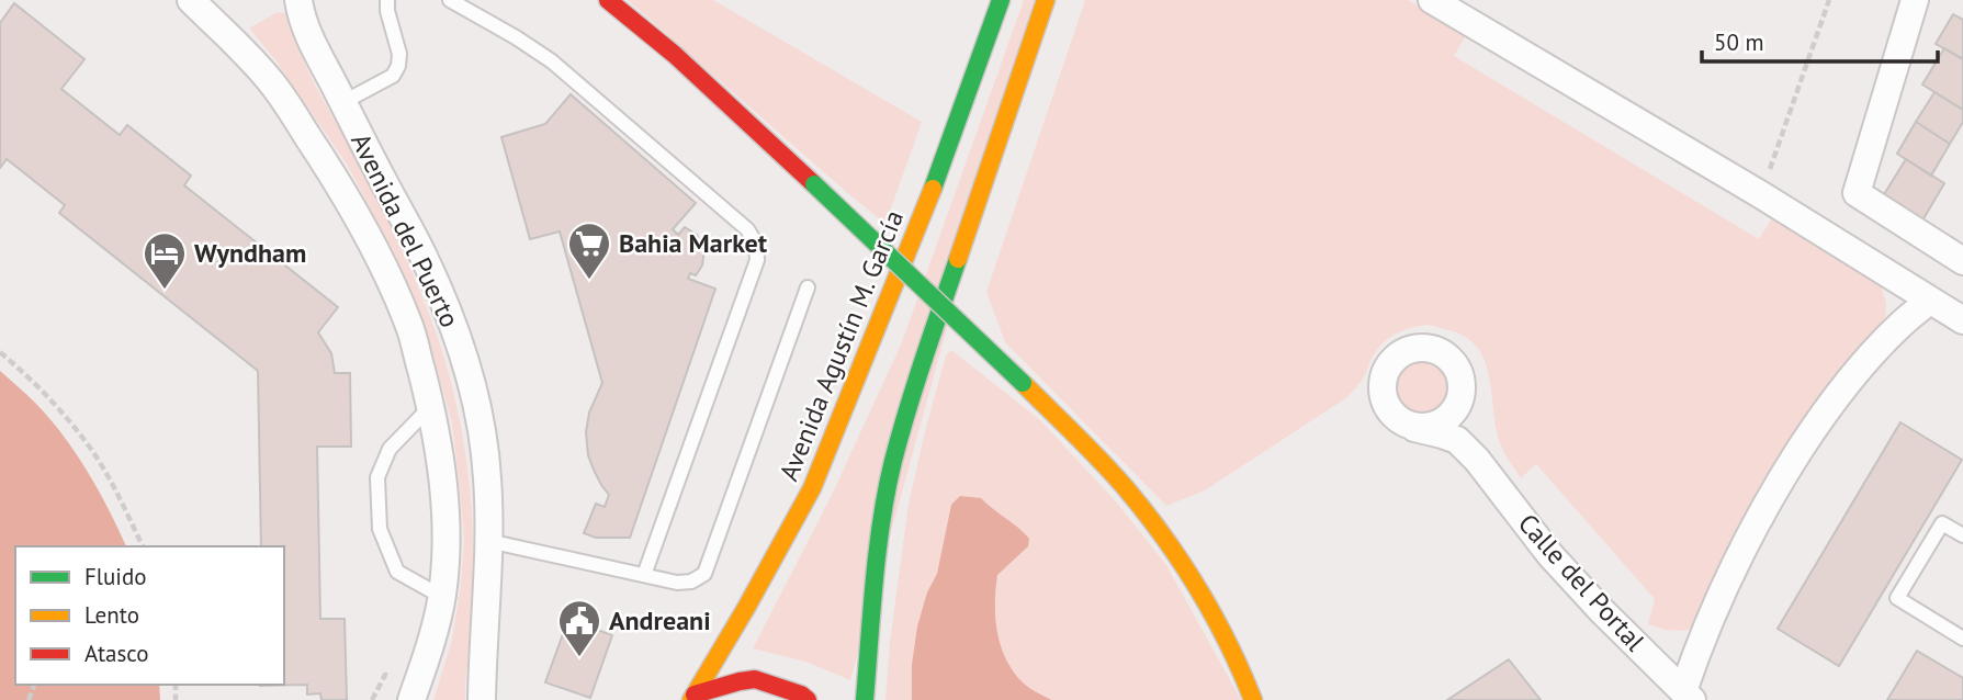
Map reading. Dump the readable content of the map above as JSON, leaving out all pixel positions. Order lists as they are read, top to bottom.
{
  "streets": {
    "main road": ["Avenida Agustín M. García"],
    "street": ["Avenida del Puerto", "Calle del Portal"]
  },
  "places": {
    "supermarket": ["Bahia Market"],
    "hotel": ["Wyndham"],
    "public building": ["Andreani"]
  },
  "legend": ["Fluido", "Lento", "Atasco"],
  "scale_bar": "50 m"
}
